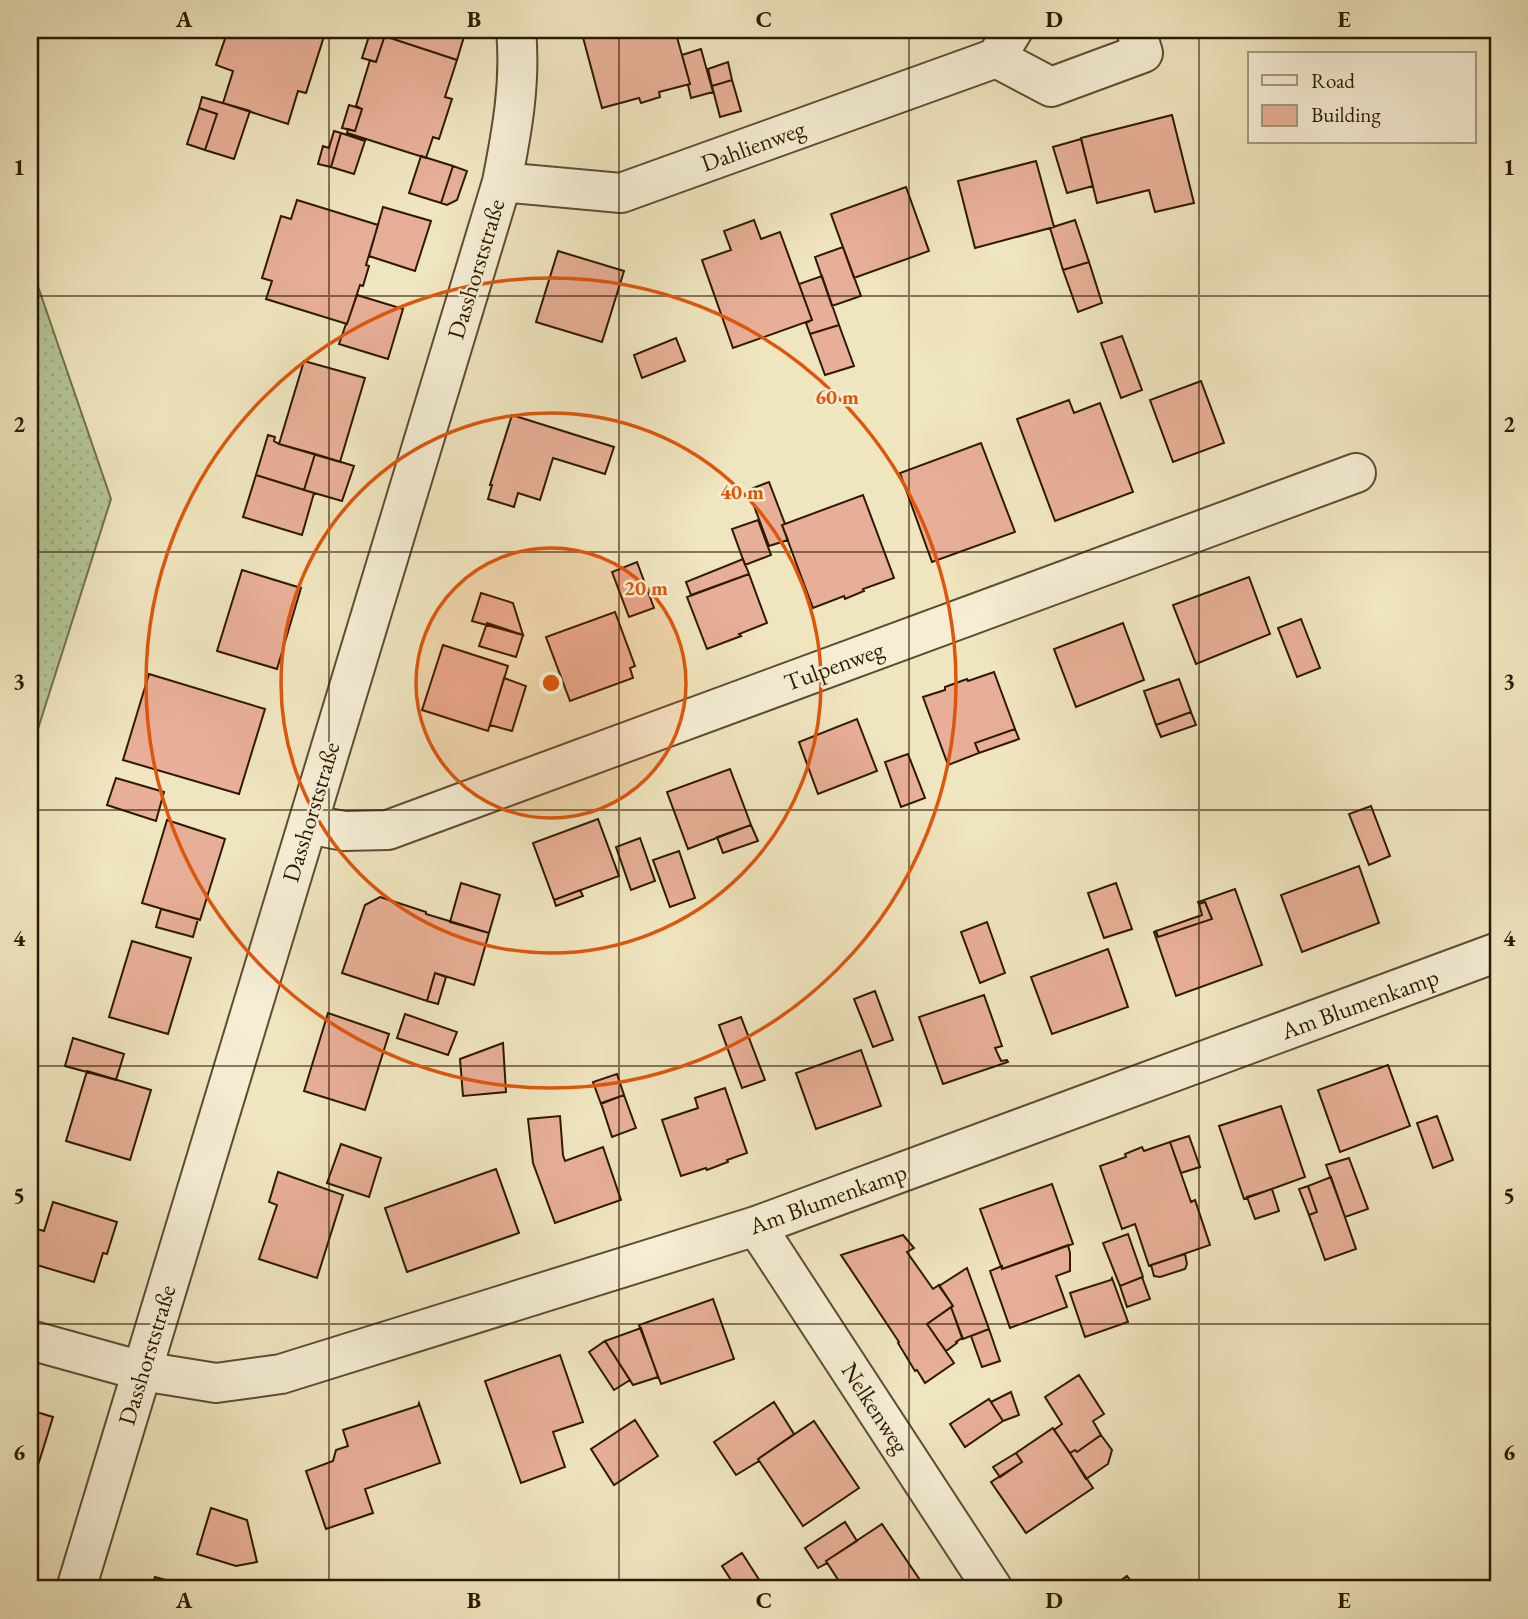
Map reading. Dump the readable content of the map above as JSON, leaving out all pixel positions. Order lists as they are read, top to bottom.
{
  "streets": {
    "street": [
      "Dahlienweg",
      "Dasshorststraße",
      "Tulpenweg",
      "Am Blumenkamp",
      "Nelkenweg"
    ]
  },
  "crossings": [
    ["Dahlienweg", "Dasshorststraße"],
    ["Dasshorststraße", "Tulpenweg"],
    ["Dasshorststraße", "Am Blumenkamp"],
    ["Am Blumenkamp", "Nelkenweg"]
  ],
  "legend": ["Road", "Building"],
  "grid": {
    "columns": [
      "A",
      "B",
      "C",
      "D",
      "E"
    ],
    "rows": [
      "1",
      "2",
      "3",
      "4",
      "5",
      "6"
    ]
  },
  "rings": ["60 m", "40 m", "20 m"]
}
